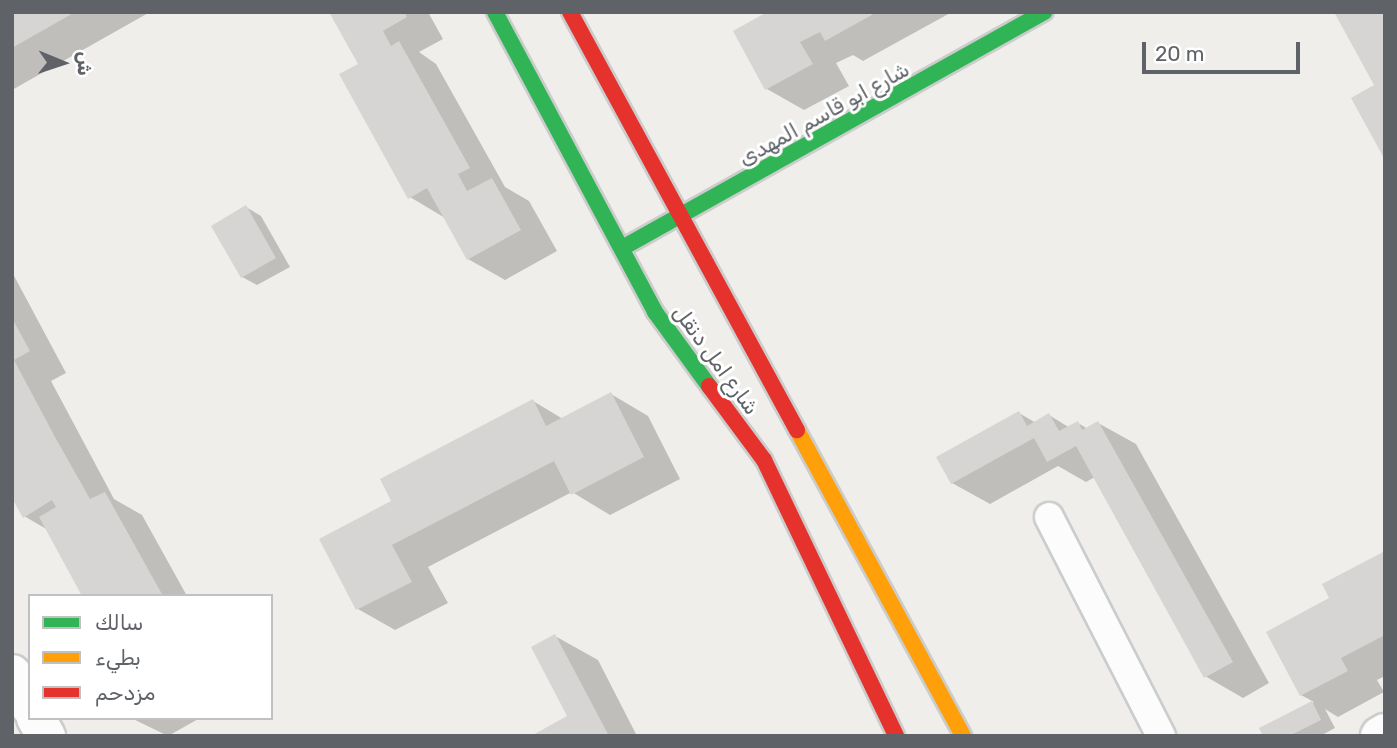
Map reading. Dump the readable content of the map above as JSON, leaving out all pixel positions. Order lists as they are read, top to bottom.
{
  "streets": {
    "street": ["شارع ابو قاسم المهدى", "شارع امل دنقل"]
  },
  "crossings": [
    ["شارع ابو قاسم المهدى", "شارع امل دنقل"]
  ],
  "legend": ["سالك", "بطيء", "مزدحم"],
  "scale_bar": "20 m",
  "north": "right"
}
